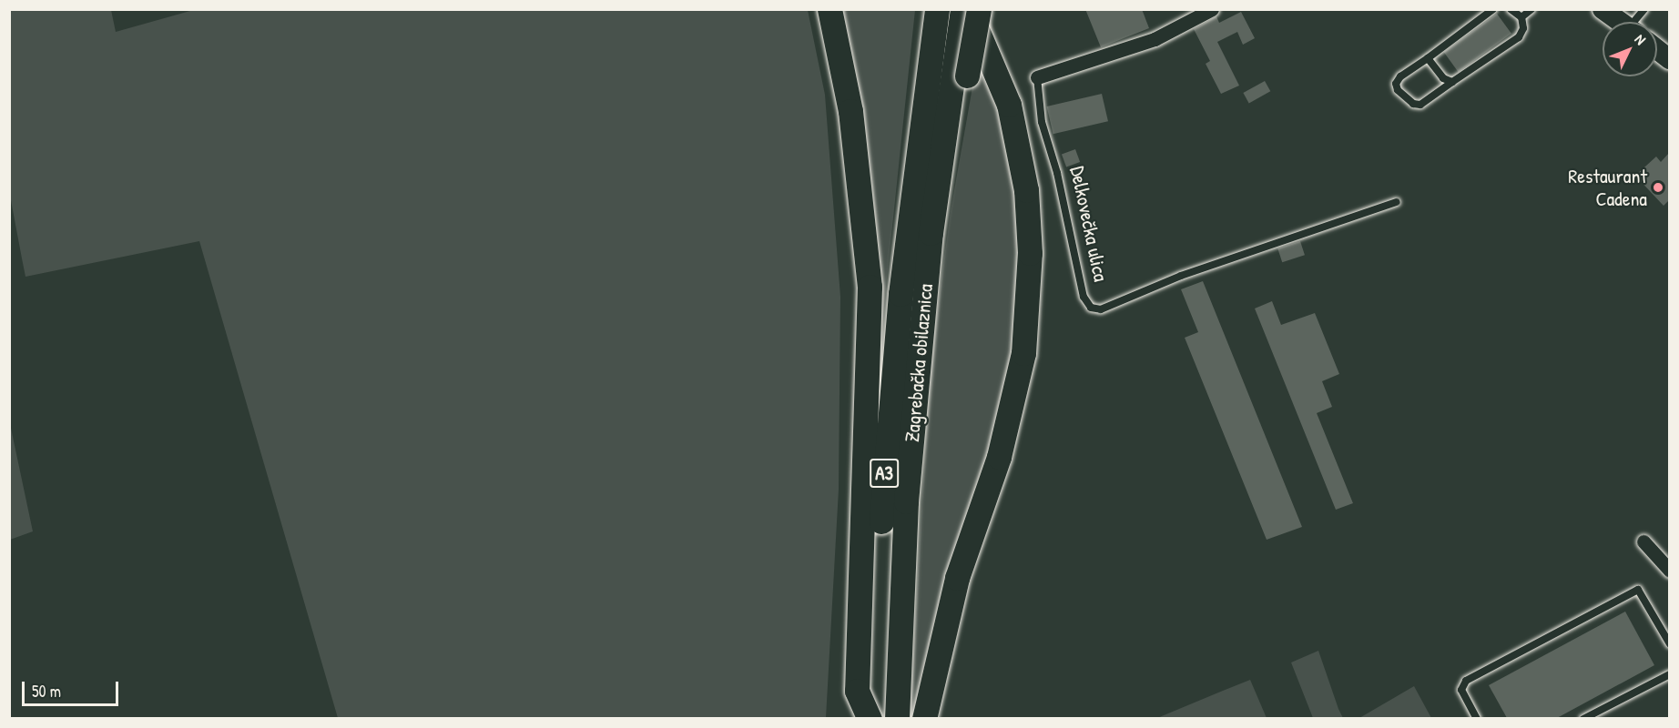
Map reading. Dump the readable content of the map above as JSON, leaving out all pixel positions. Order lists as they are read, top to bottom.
{
  "streets": {
    "highway": ["Zagrebačka obilaznica", "A3"],
    "street": ["Delkovečka ulica"]
  },
  "places": ["Restaurant Cadena"],
  "scale_bar": "50 m",
  "north": "top right"
}
